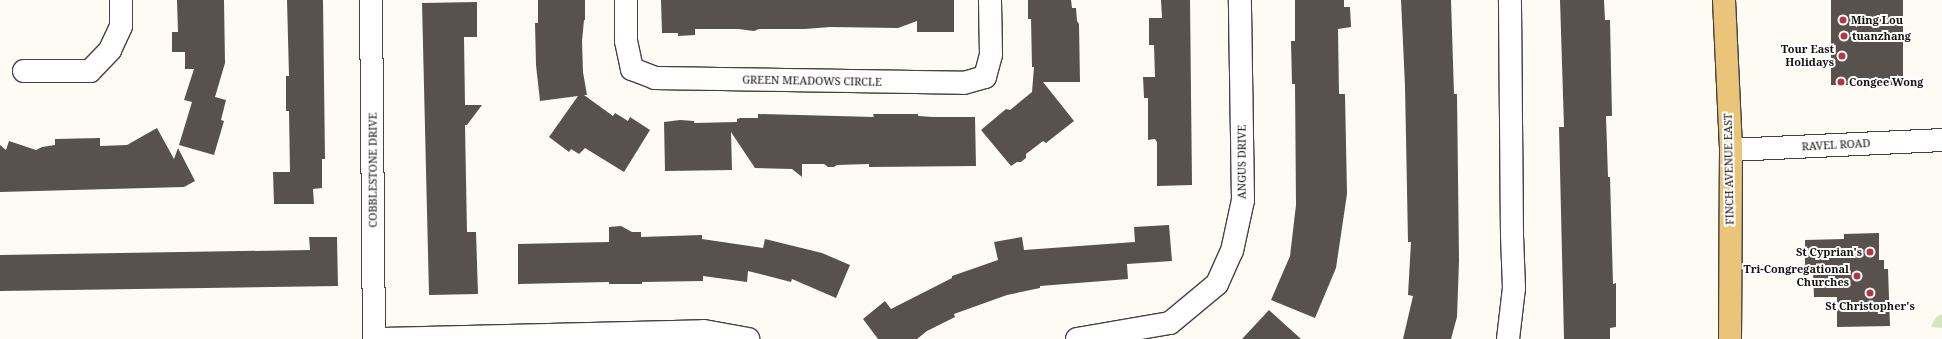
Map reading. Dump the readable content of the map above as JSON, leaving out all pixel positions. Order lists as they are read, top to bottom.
{
  "streets": {
    "main road": ["FINCH AVENUE EAST"],
    "street": [
      "GREEN MEADOWS CIRCLE",
      "RAVEL ROAD",
      "ANGUS DRIVE",
      "COBBLESTONE DRIVE"
    ]
  },
  "crossings": [
    ["RAVEL ROAD", "FINCH AVENUE EAST"]
  ],
  "places": [
    "Ming Lou",
    "tuanzhang",
    "Tour East Holidays",
    "Congee Wong",
    "St Cyprian's",
    "Tri-Congregational Churches",
    "St Christopher's"
  ]
}
